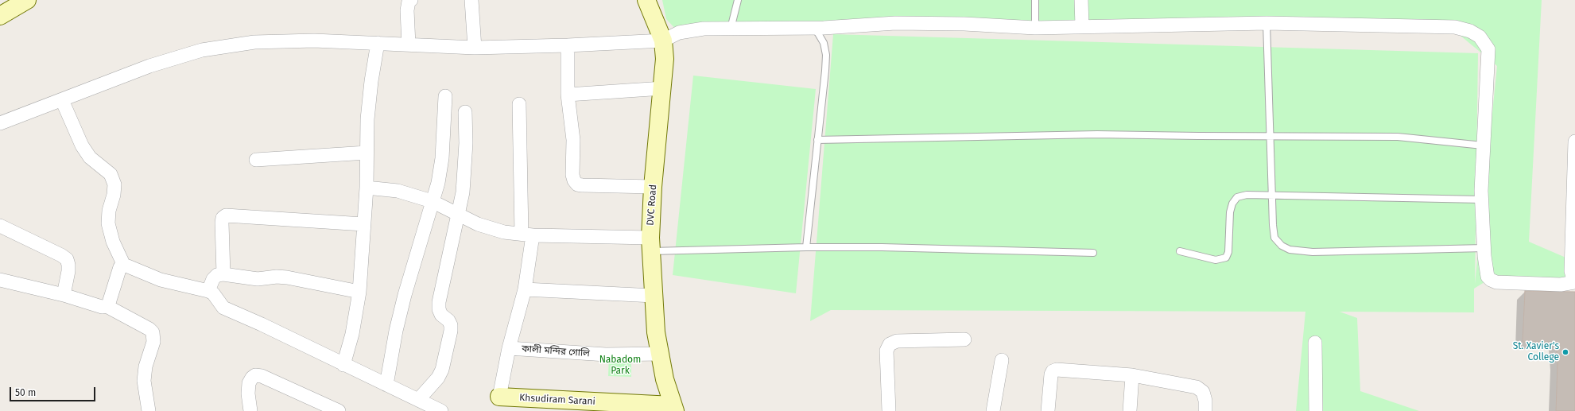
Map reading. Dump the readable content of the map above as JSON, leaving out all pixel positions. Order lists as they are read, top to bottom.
{
  "streets": {
    "main road": ["DVC Road", "Khsudiram Sarani"],
    "street": ["কালী মন্দির গোলি"]
  },
  "crossings": [
    ["DVC Road", "কালী মন্দির গোলি"],
    ["DVC Road", "Khsudiram Sarani"]
  ],
  "parks": ["Nabadom Park"],
  "places": ["St. Xavier's College"],
  "scale_bar": "50 m"
}
